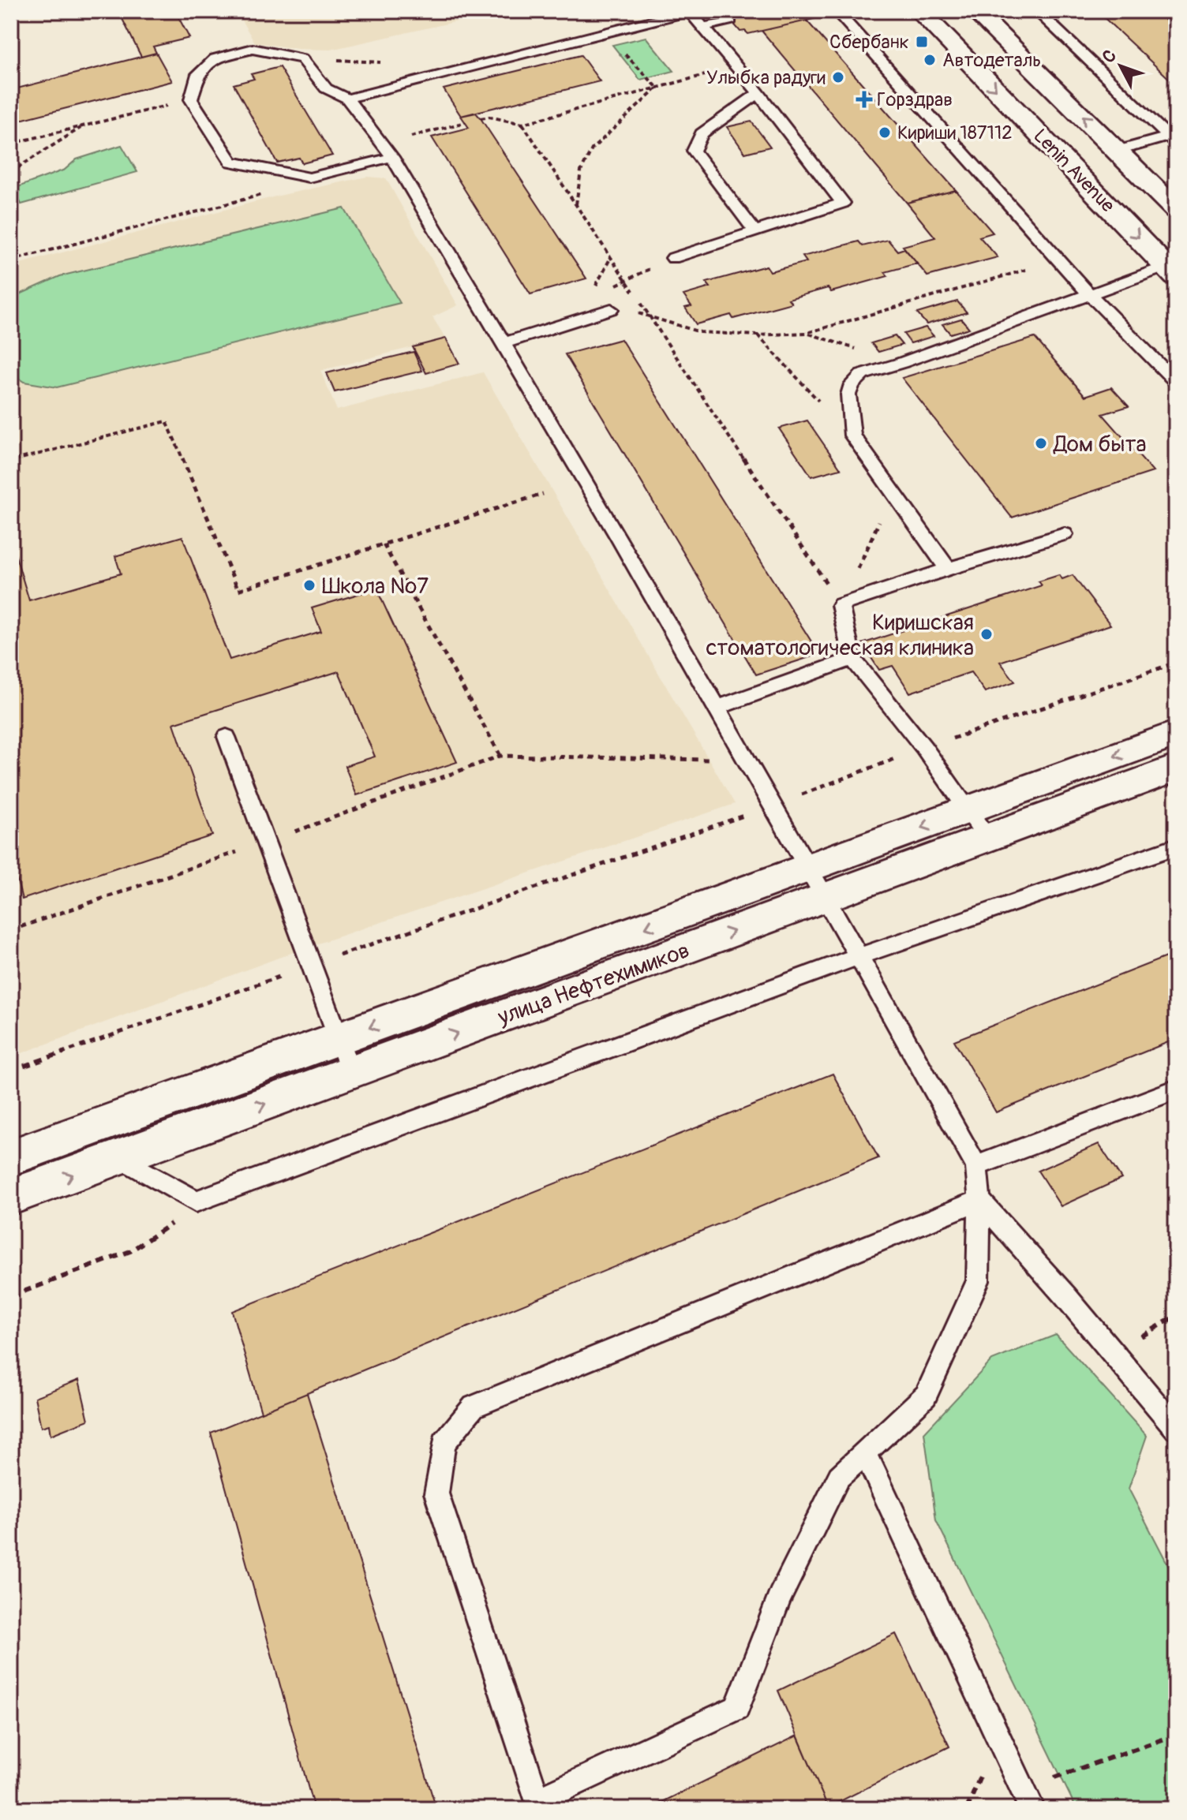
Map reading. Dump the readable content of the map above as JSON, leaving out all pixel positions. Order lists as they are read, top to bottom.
{
  "streets": {
    "street": ["Lenin Avenue", "улица Нефтехимиков"]
  },
  "places": {
    "transit": ["Сбербанк"],
    "other": [
      "Автодеталь",
      "Улыбка радуги",
      "Кириши 187112",
      "Дом быта",
      "Школа №7",
      "Киришская стоматологическая клиника"
    ],
    "health": ["Горздрав"]
  },
  "north": "top left"
}
